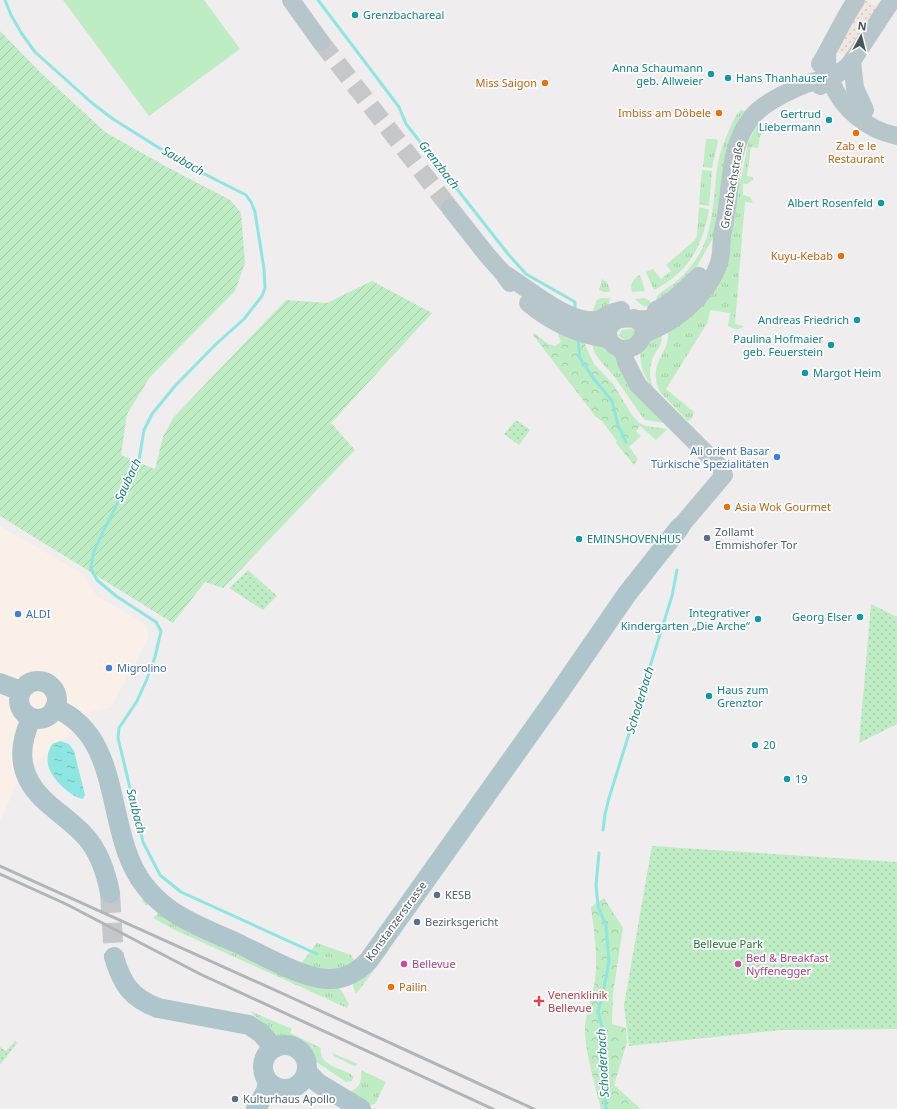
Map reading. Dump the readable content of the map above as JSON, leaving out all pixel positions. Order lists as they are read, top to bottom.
{
  "streets": {
    "main road": ["Grenzbachstraße", "Konstanzerstrasse"]
  },
  "water": ["Saubach", "Grenzbach", "Schoderbach"],
  "parks": ["Bellevue Park"],
  "places": {
    "other": [
      "Grenzbachareal",
      "Anna Schaumann geb. Allweier",
      "Hans Thanhauser",
      "Miss Saigon",
      "Imbiss am Döbele",
      "Gertrud Liebermann",
      "Zab e le Restaurant",
      "Albert Rosenfeld",
      "Kuyu-Kebab",
      "Andreas Friedrich",
      "Paulina Hofmaier geb. Feuerstein",
      "Margot Heim",
      "Ali orient Basar Türkische Spezialitäten",
      "Asia Wok Gourmet",
      "Zollamt Emmishofer Tor",
      "EMINSHOVENHUS",
      "ALDI",
      "Georg Elser",
      "Integrativer Kindergarten „Die Arche“",
      "Migrolino",
      "Haus zum Grenztor",
      "20",
      "19",
      "KESB",
      "Bezirksgericht",
      "Bellevue",
      "Bed & Breakfast Nyffenegger",
      "Pailin",
      "Kulturhaus Apollo"
    ],
    "health": ["Venenklinik Bellevue"]
  },
  "north": "top"
}
